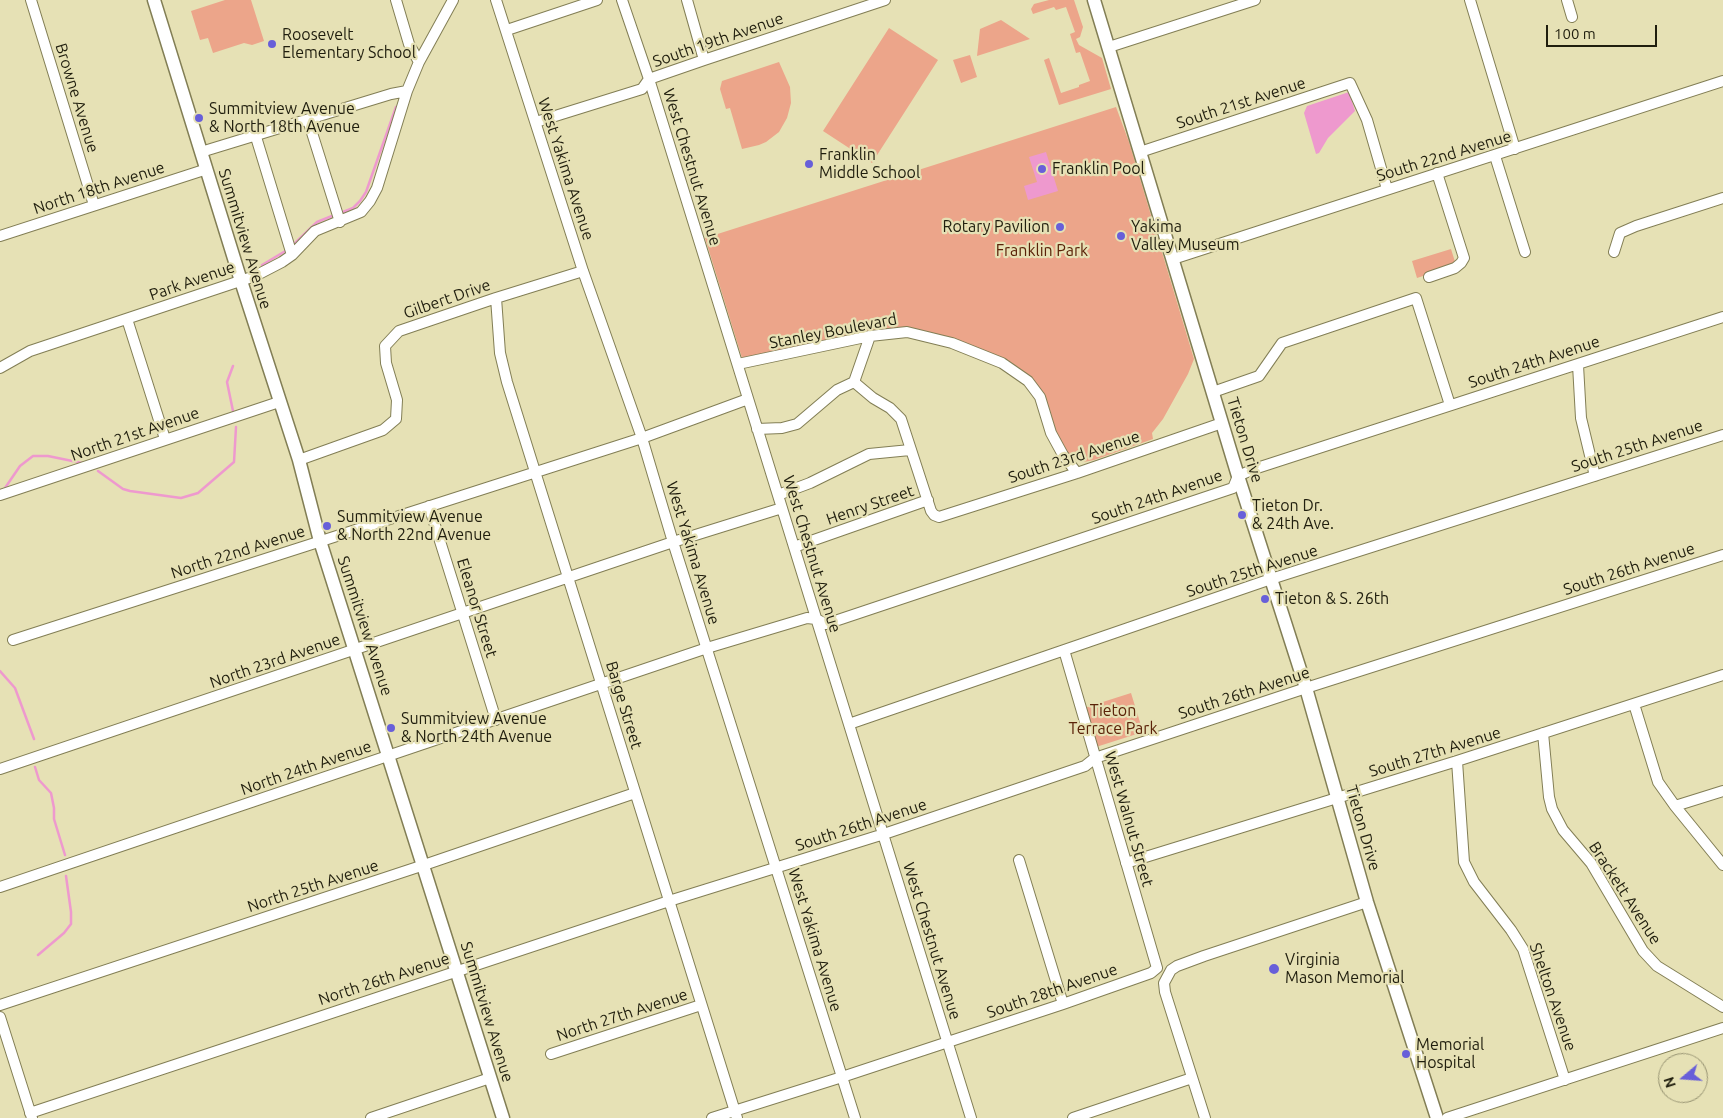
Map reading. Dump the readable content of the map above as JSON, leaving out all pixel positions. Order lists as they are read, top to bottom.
{
  "streets": {
    "main road": ["Summitview Avenue", "Tieton Drive"],
    "street": [
      "South 19th Avenue",
      "Browne Avenue",
      "South 21st Avenue",
      "South 22nd Avenue",
      "West Chestnut Avenue",
      "West Yakima Avenue",
      "North 18th Avenue",
      "Park Avenue",
      "Gilbert Drive",
      "Stanley Boulevard",
      "South 24th Avenue",
      "North 21st Avenue",
      "South 25th Avenue",
      "South 23rd Avenue",
      "Henry Street",
      "North 22nd Avenue",
      "South 26th Avenue",
      "Eleanor Street",
      "North 23rd Avenue",
      "Barge Street",
      "South 27th Avenue",
      "North 24th Avenue",
      "West Walnut Street",
      "North 25th Avenue",
      "Brackett Avenue",
      "North 26th Avenue",
      "South 28th Avenue",
      "Shelton Avenue",
      "North 27th Avenue"
    ]
  },
  "crossings": [
    ["South 19th Avenue", "West Chestnut Avenue"],
    ["South 19th Avenue", "West Yakima Avenue"],
    ["Browne Avenue", "North 18th Avenue"],
    ["South 21st Avenue", "South 22nd Avenue"],
    ["South 21st Avenue", "Tieton Drive"],
    ["South 22nd Avenue", "Tieton Drive"],
    ["West Chestnut Avenue", "Stanley Boulevard"],
    ["West Chestnut Avenue", "South 24th Avenue"],
    ["West Chestnut Avenue", "South 25th Avenue"],
    ["West Chestnut Avenue", "Henry Street"],
    ["West Chestnut Avenue", "South 26th Avenue"],
    ["West Chestnut Avenue", "South 28th Avenue"],
    ["West Yakima Avenue", "Gilbert Drive"],
    ["West Yakima Avenue", "South 24th Avenue"],
    ["West Yakima Avenue", "North 22nd Avenue"],
    ["West Yakima Avenue", "South 26th Avenue"],
    ["West Yakima Avenue", "North 23rd Avenue"],
    ["West Yakima Avenue", "North 24th Avenue"],
    ["West Yakima Avenue", "North 26th Avenue"],
    ["West Yakima Avenue", "South 28th Avenue"],
    ["North 18th Avenue", "Summitview Avenue"],
    ["Summitview Avenue", "Park Avenue"],
    ["Summitview Avenue", "Gilbert Drive"],
    ["Summitview Avenue", "North 21st Avenue"],
    ["Summitview Avenue", "North 22nd Avenue"],
    ["Summitview Avenue", "North 23rd Avenue"],
    ["Summitview Avenue", "North 24th Avenue"],
    ["Summitview Avenue", "North 25th Avenue"],
    ["Summitview Avenue", "North 26th Avenue"],
    ["Gilbert Drive", "Barge Street"],
    ["Stanley Boulevard", "South 23rd Avenue"],
    ["South 24th Avenue", "Tieton Drive"],
    ["South 24th Avenue", "North 24th Avenue"],
    ["Tieton Drive", "South 25th Avenue"],
    ["Tieton Drive", "South 23rd Avenue"],
    ["Tieton Drive", "South 26th Avenue"],
    ["Tieton Drive", "South 27th Avenue"],
    ["South 25th Avenue", "West Walnut Street"],
    ["South 23rd Avenue", "Henry Street"],
    ["North 22nd Avenue", "Eleanor Street"],
    ["North 22nd Avenue", "Barge Street"],
    ["South 26th Avenue", "West Walnut Street"],
    ["South 26th Avenue", "North 26th Avenue"],
    ["Eleanor Street", "North 23rd Avenue"],
    ["Eleanor Street", "North 24th Avenue"],
    ["North 23rd Avenue", "Barge Street"],
    ["Barge Street", "North 24th Avenue"],
    ["Barge Street", "North 25th Avenue"],
    ["Barge Street", "North 26th Avenue"],
    ["Barge Street", "South 28th Avenue"],
    ["Barge Street", "North 27th Avenue"],
    ["South 27th Avenue", "West Walnut Street"],
    ["South 27th Avenue", "Brackett Avenue"],
    ["South 27th Avenue", "Shelton Avenue"],
    ["West Walnut Street", "South 28th Avenue"]
  ],
  "parks": ["Franklin Park", "Tieton Terrace Park"],
  "places": [
    "Roosevelt Elementary School",
    "Summitview Avenue & North 18th Avenue",
    "Franklin Middle School",
    "Franklin Pool",
    "Rotary Pavilion",
    "Yakima Valley Museum",
    "Tieton Dr. & 24th Ave.",
    "Summitview Avenue & North 22nd Avenue",
    "Tieton & S. 26th",
    "Summitview Avenue & North 24th Avenue",
    "Virginia Mason Memorial",
    "Memorial Hospital"
  ],
  "scale_bar": "100 m",
  "north": "left"
}
